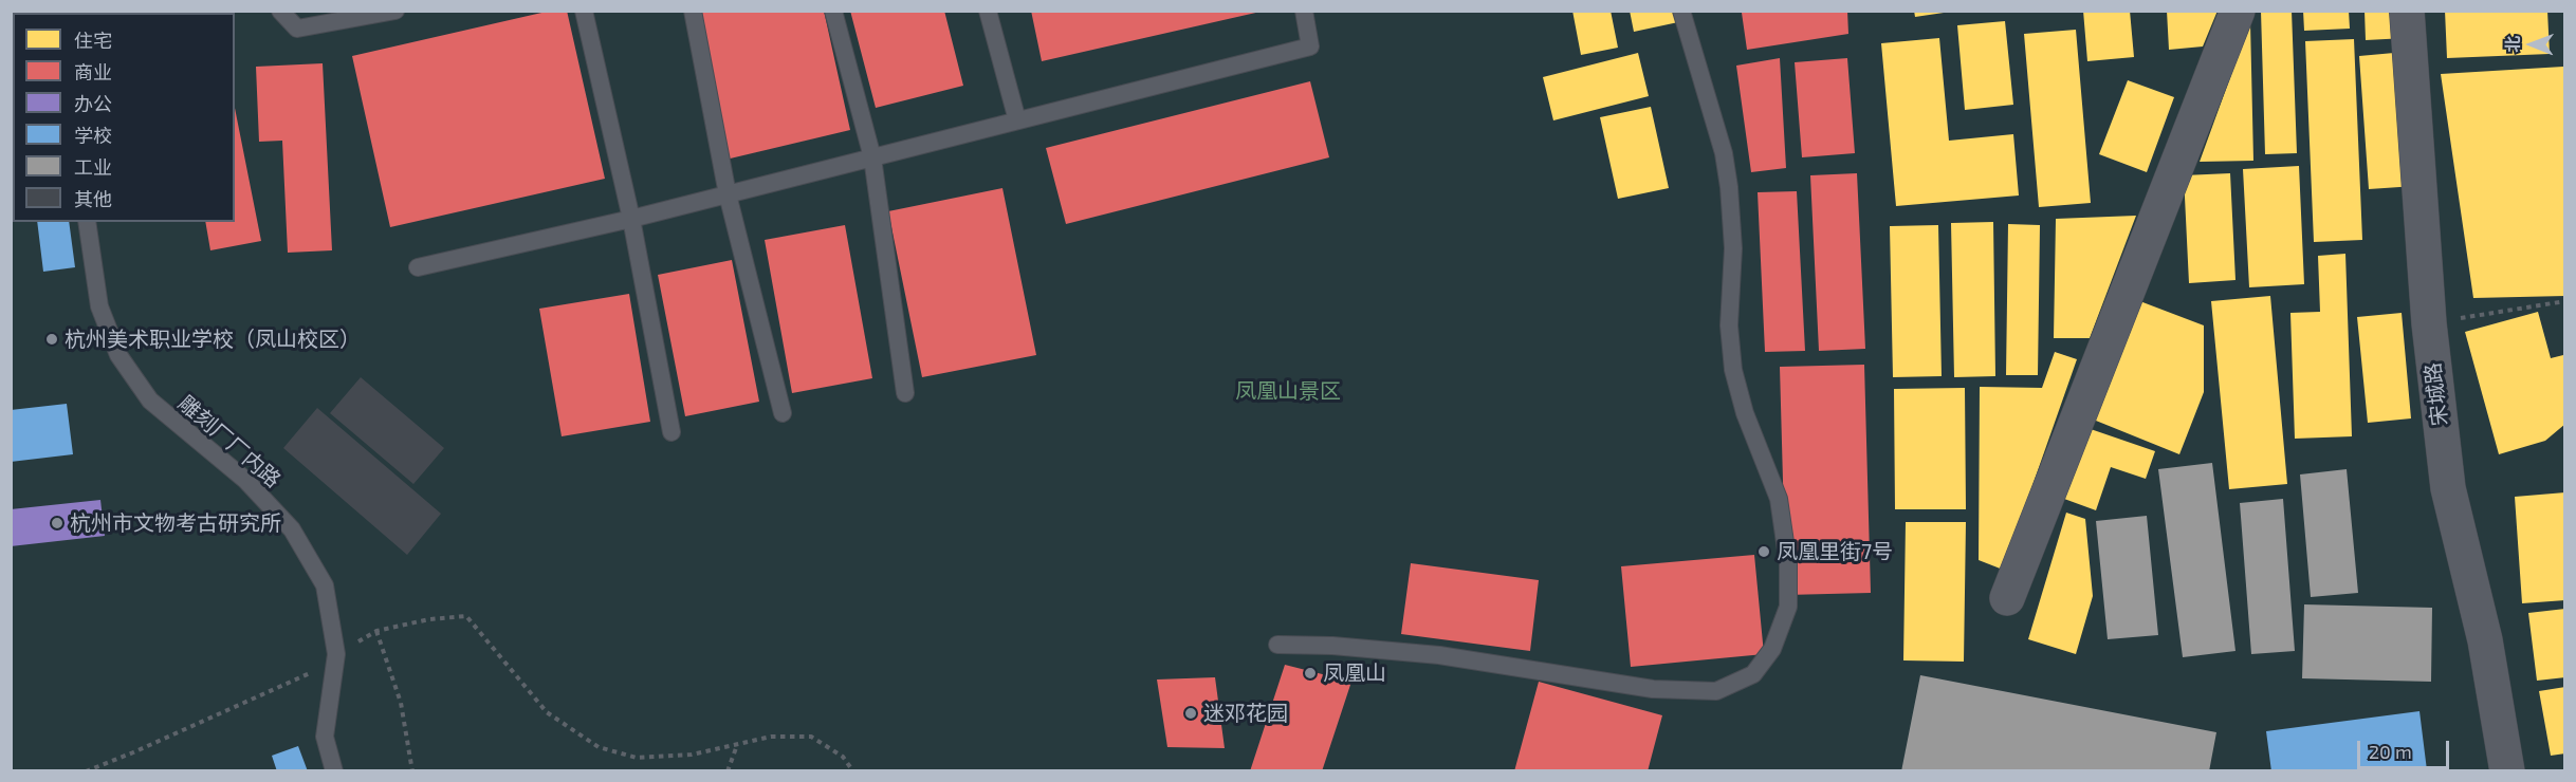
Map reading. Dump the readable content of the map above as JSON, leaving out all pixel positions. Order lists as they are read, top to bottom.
{
  "streets": {
    "street": ["宋城路"],
    "lane": ["雕刻厂厂内路"]
  },
  "parks": ["凤凰山景区"],
  "places": [
    "杭州美术职业学校（凤山校区）",
    "杭州市文物考古研究所",
    "凤凰里街7号",
    "凤凰山",
    "迷邓花园"
  ],
  "legend": [
    "住宅",
    "商业",
    "办公",
    "学校",
    "工业",
    "其他"
  ],
  "scale_bar": "20 m",
  "north": "left"
}
